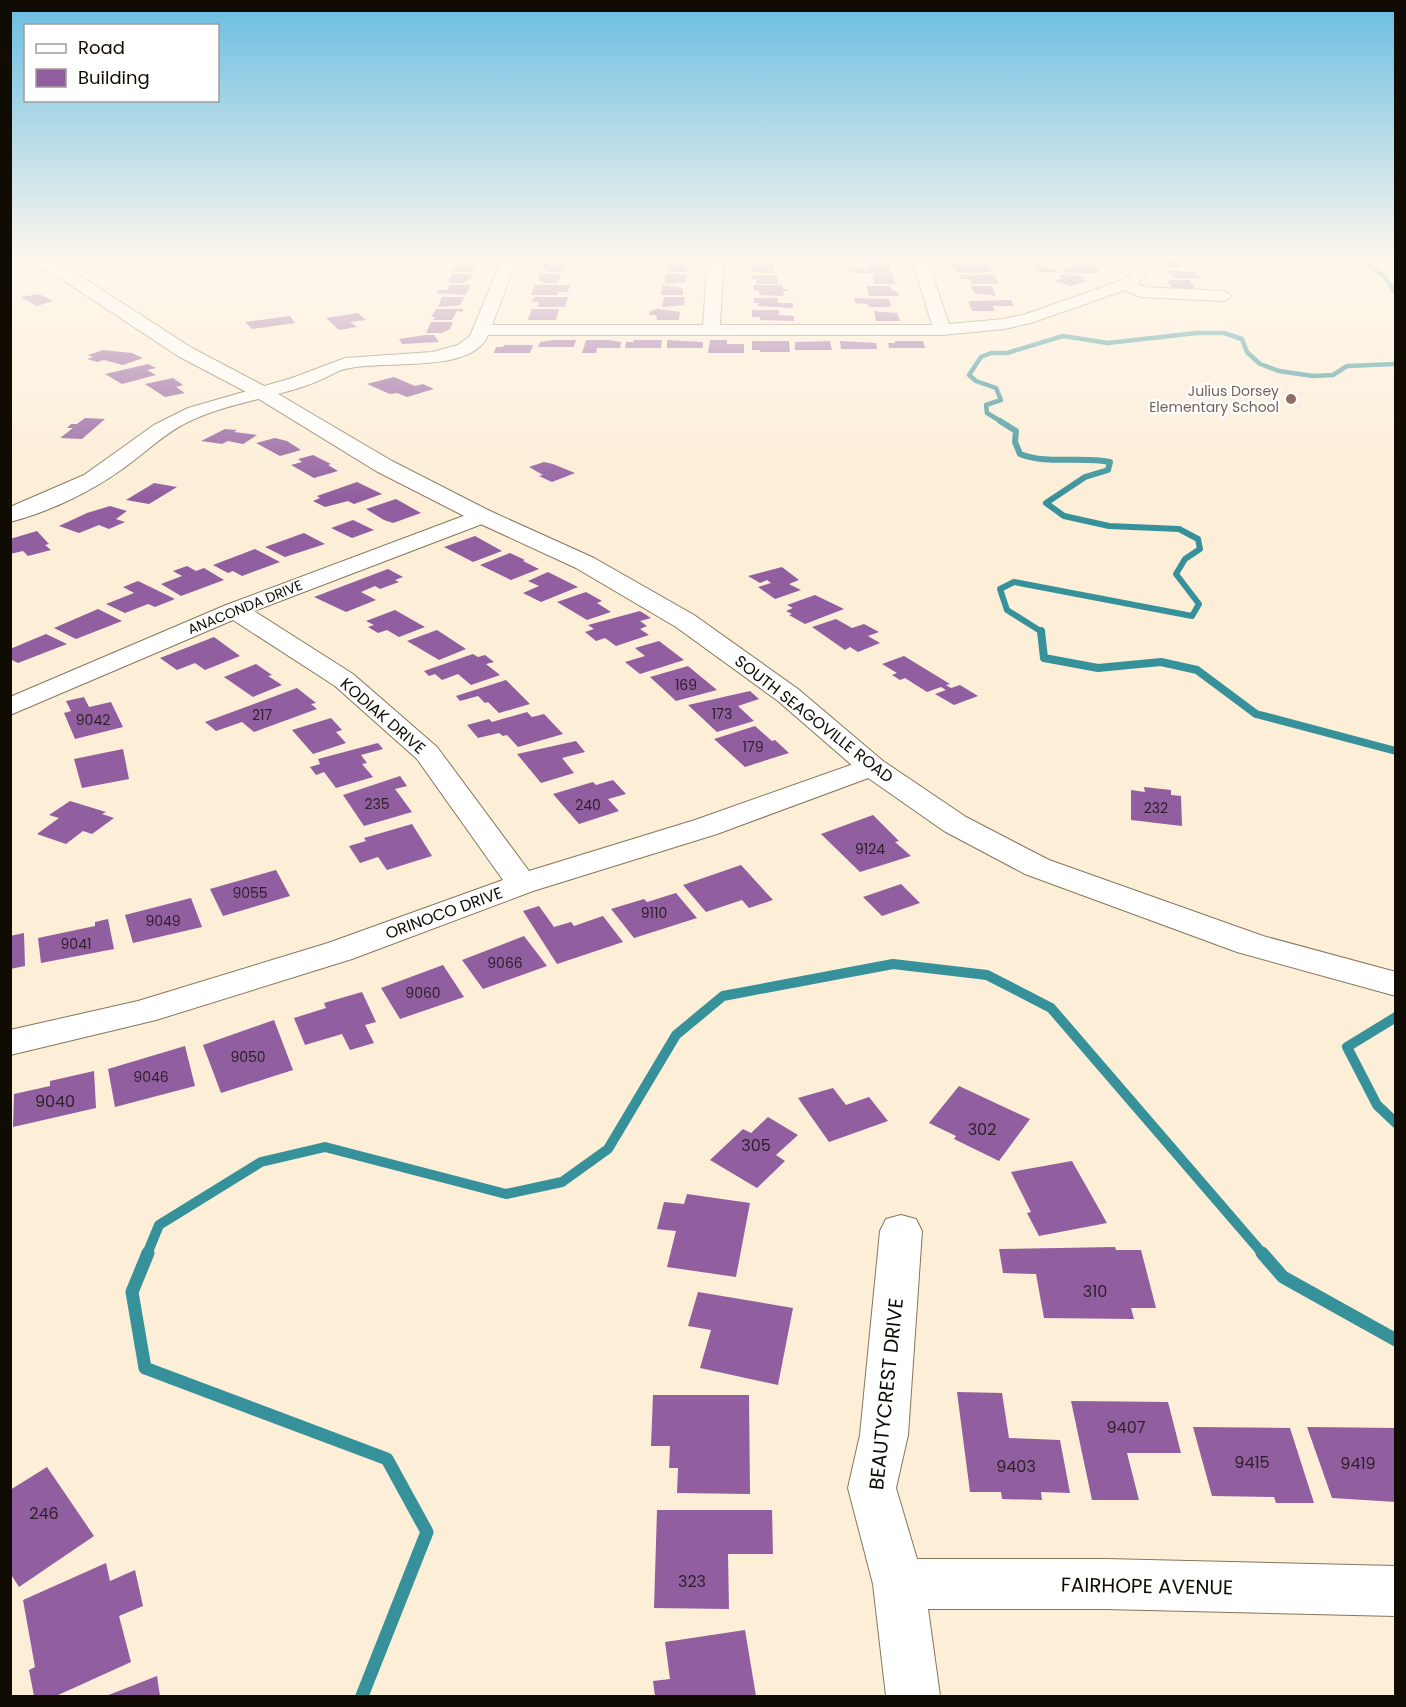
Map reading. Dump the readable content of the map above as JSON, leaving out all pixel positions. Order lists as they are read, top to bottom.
{
  "streets": {
    "street": [
      "ANACONDA DRIVE",
      "KODIAK DRIVE",
      "SOUTH SEAGOVILLE ROAD",
      "ORINOCO DRIVE",
      "BEAUTYCREST DRIVE",
      "FAIRHOPE AVENUE"
    ]
  },
  "crossings": [
    ["ANACONDA DRIVE", "KODIAK DRIVE"],
    ["ANACONDA DRIVE", "SOUTH SEAGOVILLE ROAD"],
    ["KODIAK DRIVE", "ORINOCO DRIVE"],
    ["SOUTH SEAGOVILLE ROAD", "ORINOCO DRIVE"],
    ["BEAUTYCREST DRIVE", "FAIRHOPE AVENUE"]
  ],
  "places": ["Julius Dorsey Elementary School"],
  "house_numbers": [
    "169",
    "173",
    "217",
    "9042",
    "179",
    "235",
    "240",
    "232",
    "9124",
    "9055",
    "9110",
    "9049",
    "9041",
    "9066",
    "9060",
    "9050",
    "9046",
    "9040",
    "302",
    "305",
    "310",
    "9407",
    "9415",
    "9419",
    "9403",
    "246",
    "323"
  ],
  "legend": ["Road", "Building"]
}
